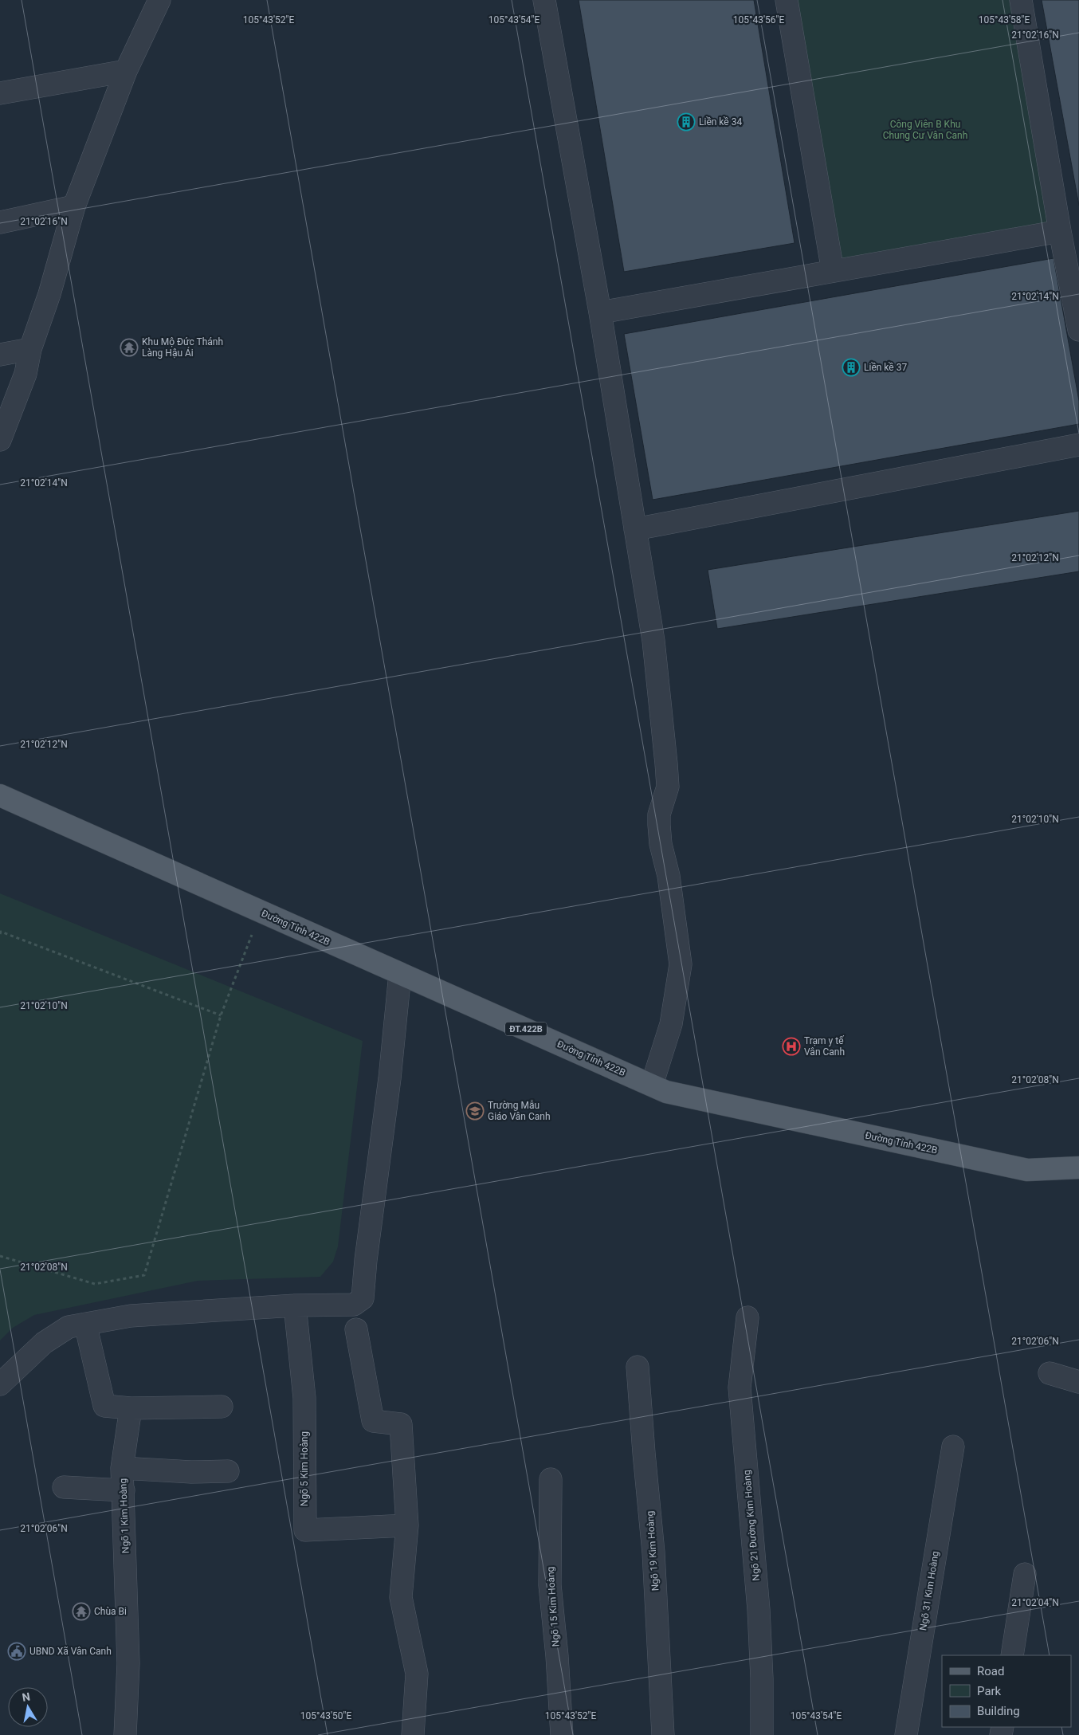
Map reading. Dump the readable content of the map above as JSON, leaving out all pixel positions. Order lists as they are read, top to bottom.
{
  "streets": {
    "main road": ["Đường Tỉnh 422B", "ĐT.422B"],
    "street": [
      "Ngõ 5 Kim Hoàng",
      "Ngõ 1 Kim Hoàng",
      "Ngõ 21 Đường Kim Hoàng",
      "Ngõ 19 Kim Hoàng",
      "Ngõ 31 Kim Hoàng",
      "Ngõ 15 Kim Hoàng"
    ]
  },
  "parks": ["Công Viên B Khu Chung Cư Vân Canh"],
  "places": {
    "building": ["Liền kề 34", "Liền kề 37"],
    "temple": ["Khu Mộ Đức Thánh Làng Hậu Ái", "Chùa Bi"],
    "hospital": ["Trạm y tế Vân Canh"],
    "school or university": ["Trường Mẫu Giáo Vân Canh"],
    "public building": ["UBND Xã Vân Canh"]
  },
  "legend": ["Road", "Park", "Building"],
  "north": "top",
  "coordinates": [
    "105°43'52\"E",
    "105°43'54\"E",
    "105°43'56\"E",
    "105°43'58\"E",
    "21°02'16\"N",
    "21°02'14\"N",
    "21°02'12\"N",
    "21°02'10\"N",
    "21°02'08\"N",
    "21°02'06\"N",
    "21°02'04\"N",
    "105°43'50\"E"
  ]
}
